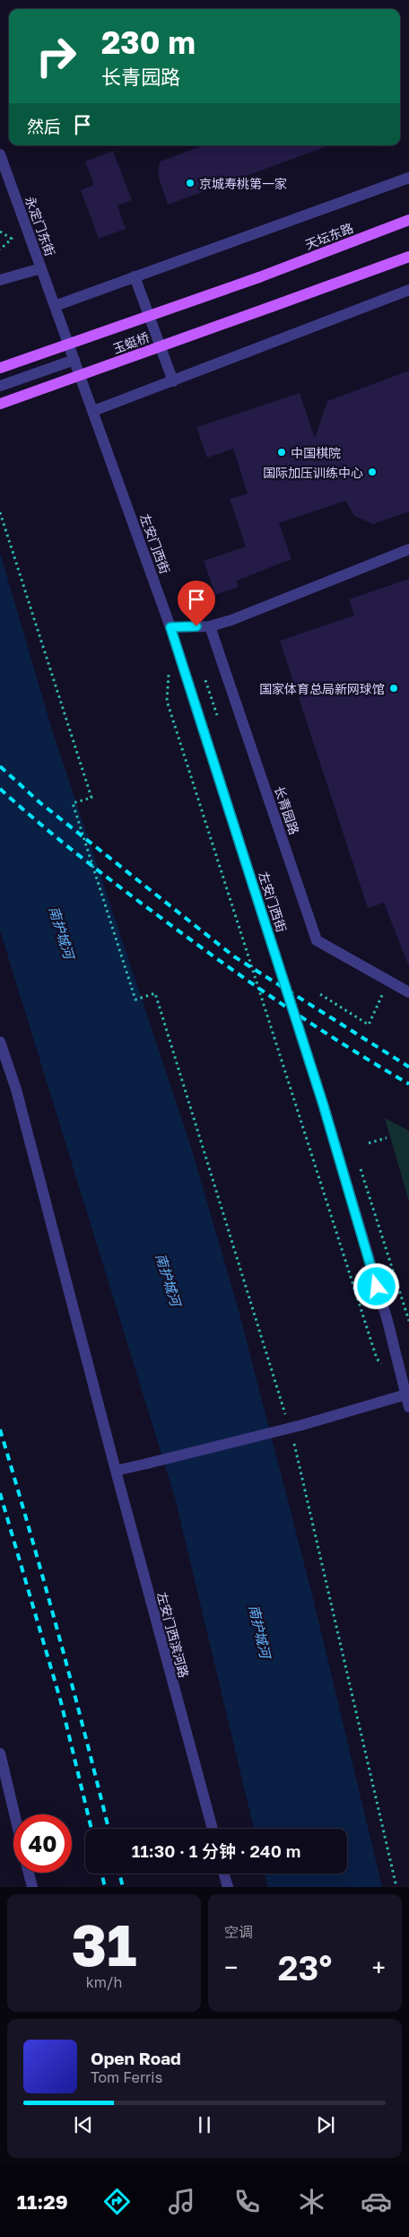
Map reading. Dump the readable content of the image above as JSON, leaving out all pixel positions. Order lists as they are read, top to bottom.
{
  "streets": {
    "main road": ["天坛东路", "玉蜓桥"],
    "street": [
      "永定门东街",
      "左安门西街",
      "长青园路",
      "左安门西滨河路"
    ]
  },
  "crossings": [
    ["永定门东街", "左安门西街"],
    ["天坛东路", "玉蜓桥"]
  ],
  "water": ["南护城河"],
  "places": [
    "京城寿桃第一家",
    "中国棋院",
    "国际加压训练中心",
    "国家体育总局新网球馆"
  ],
  "page": {
    "turn": ["230 m", "长青园路"],
    "then": "然后",
    "limit": "40",
    "trip": "11:30 · 1 分钟 · 240 m",
    "tile": [
      ["31", "km/h"],
      "空调"
    ],
    "heat": ["−", "23°", "+"],
    "song": ["Open Road", "Tom Ferris"],
    "tabs": "11:29"
  }
}
